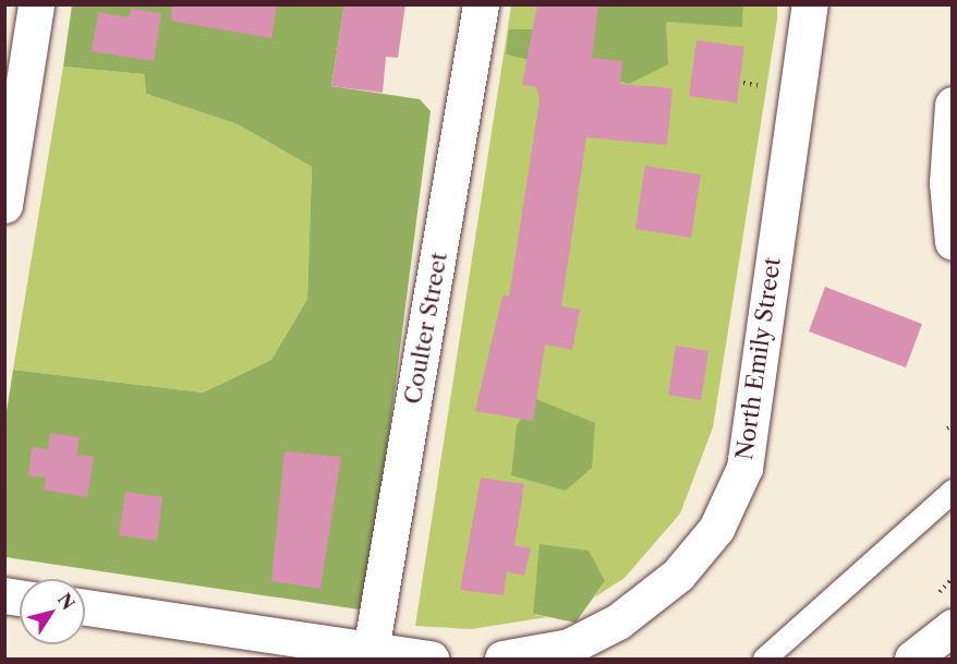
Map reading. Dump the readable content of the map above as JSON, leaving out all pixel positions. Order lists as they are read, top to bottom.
{
  "streets": {
    "street": ["Coulter Street", "North Emily Street"]
  },
  "north": "top right"
}
